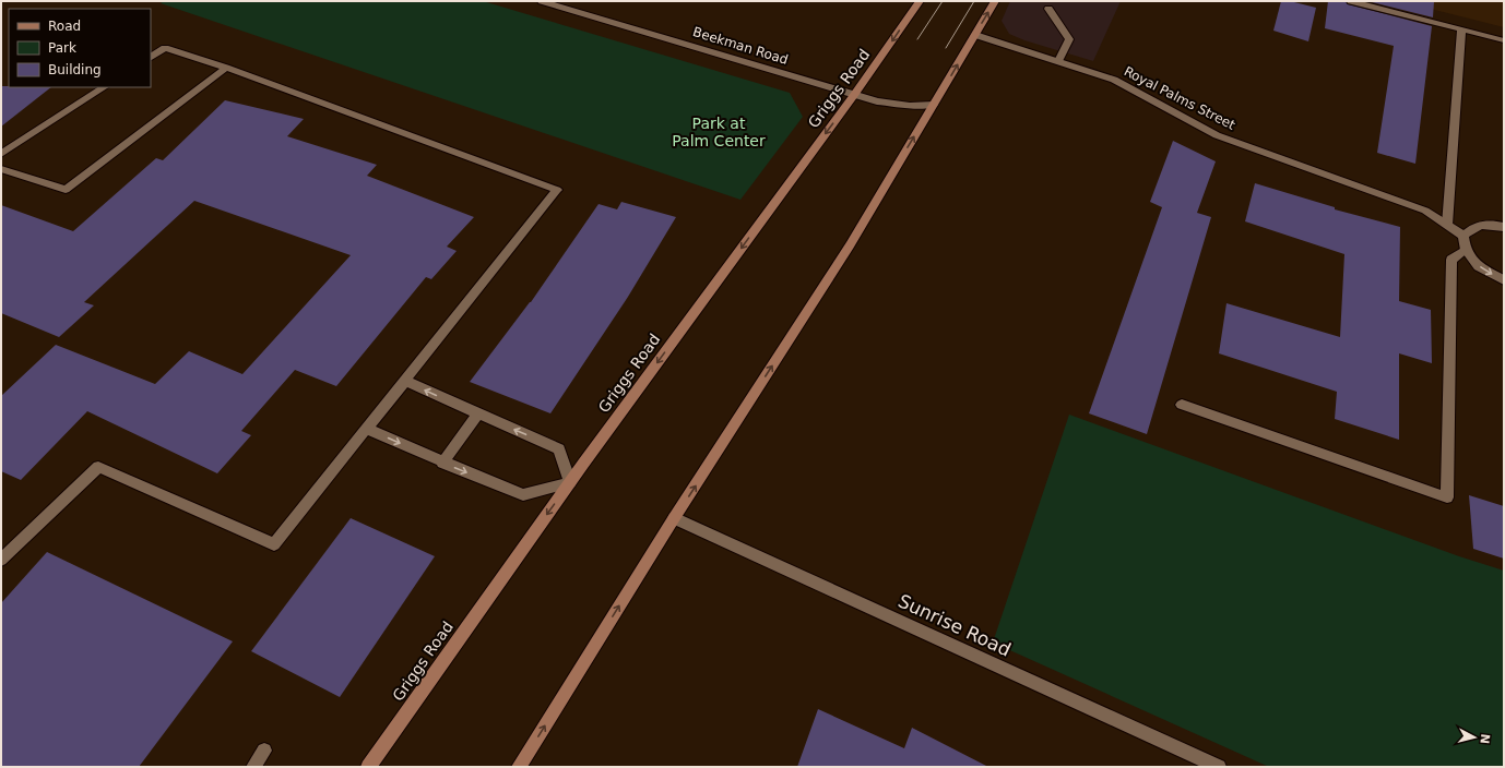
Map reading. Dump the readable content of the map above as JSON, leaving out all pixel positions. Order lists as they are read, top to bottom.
{
  "streets": {
    "main road": ["Griggs Road"],
    "street": ["Beekman Road", "Royal Palms Street", "Sunrise Road"]
  },
  "crossings": [
    ["Beekman Road", "Griggs Road"]
  ],
  "parks": ["Park at Palm Center"],
  "legend": ["Road", "Park", "Building"],
  "north": "right"
}
